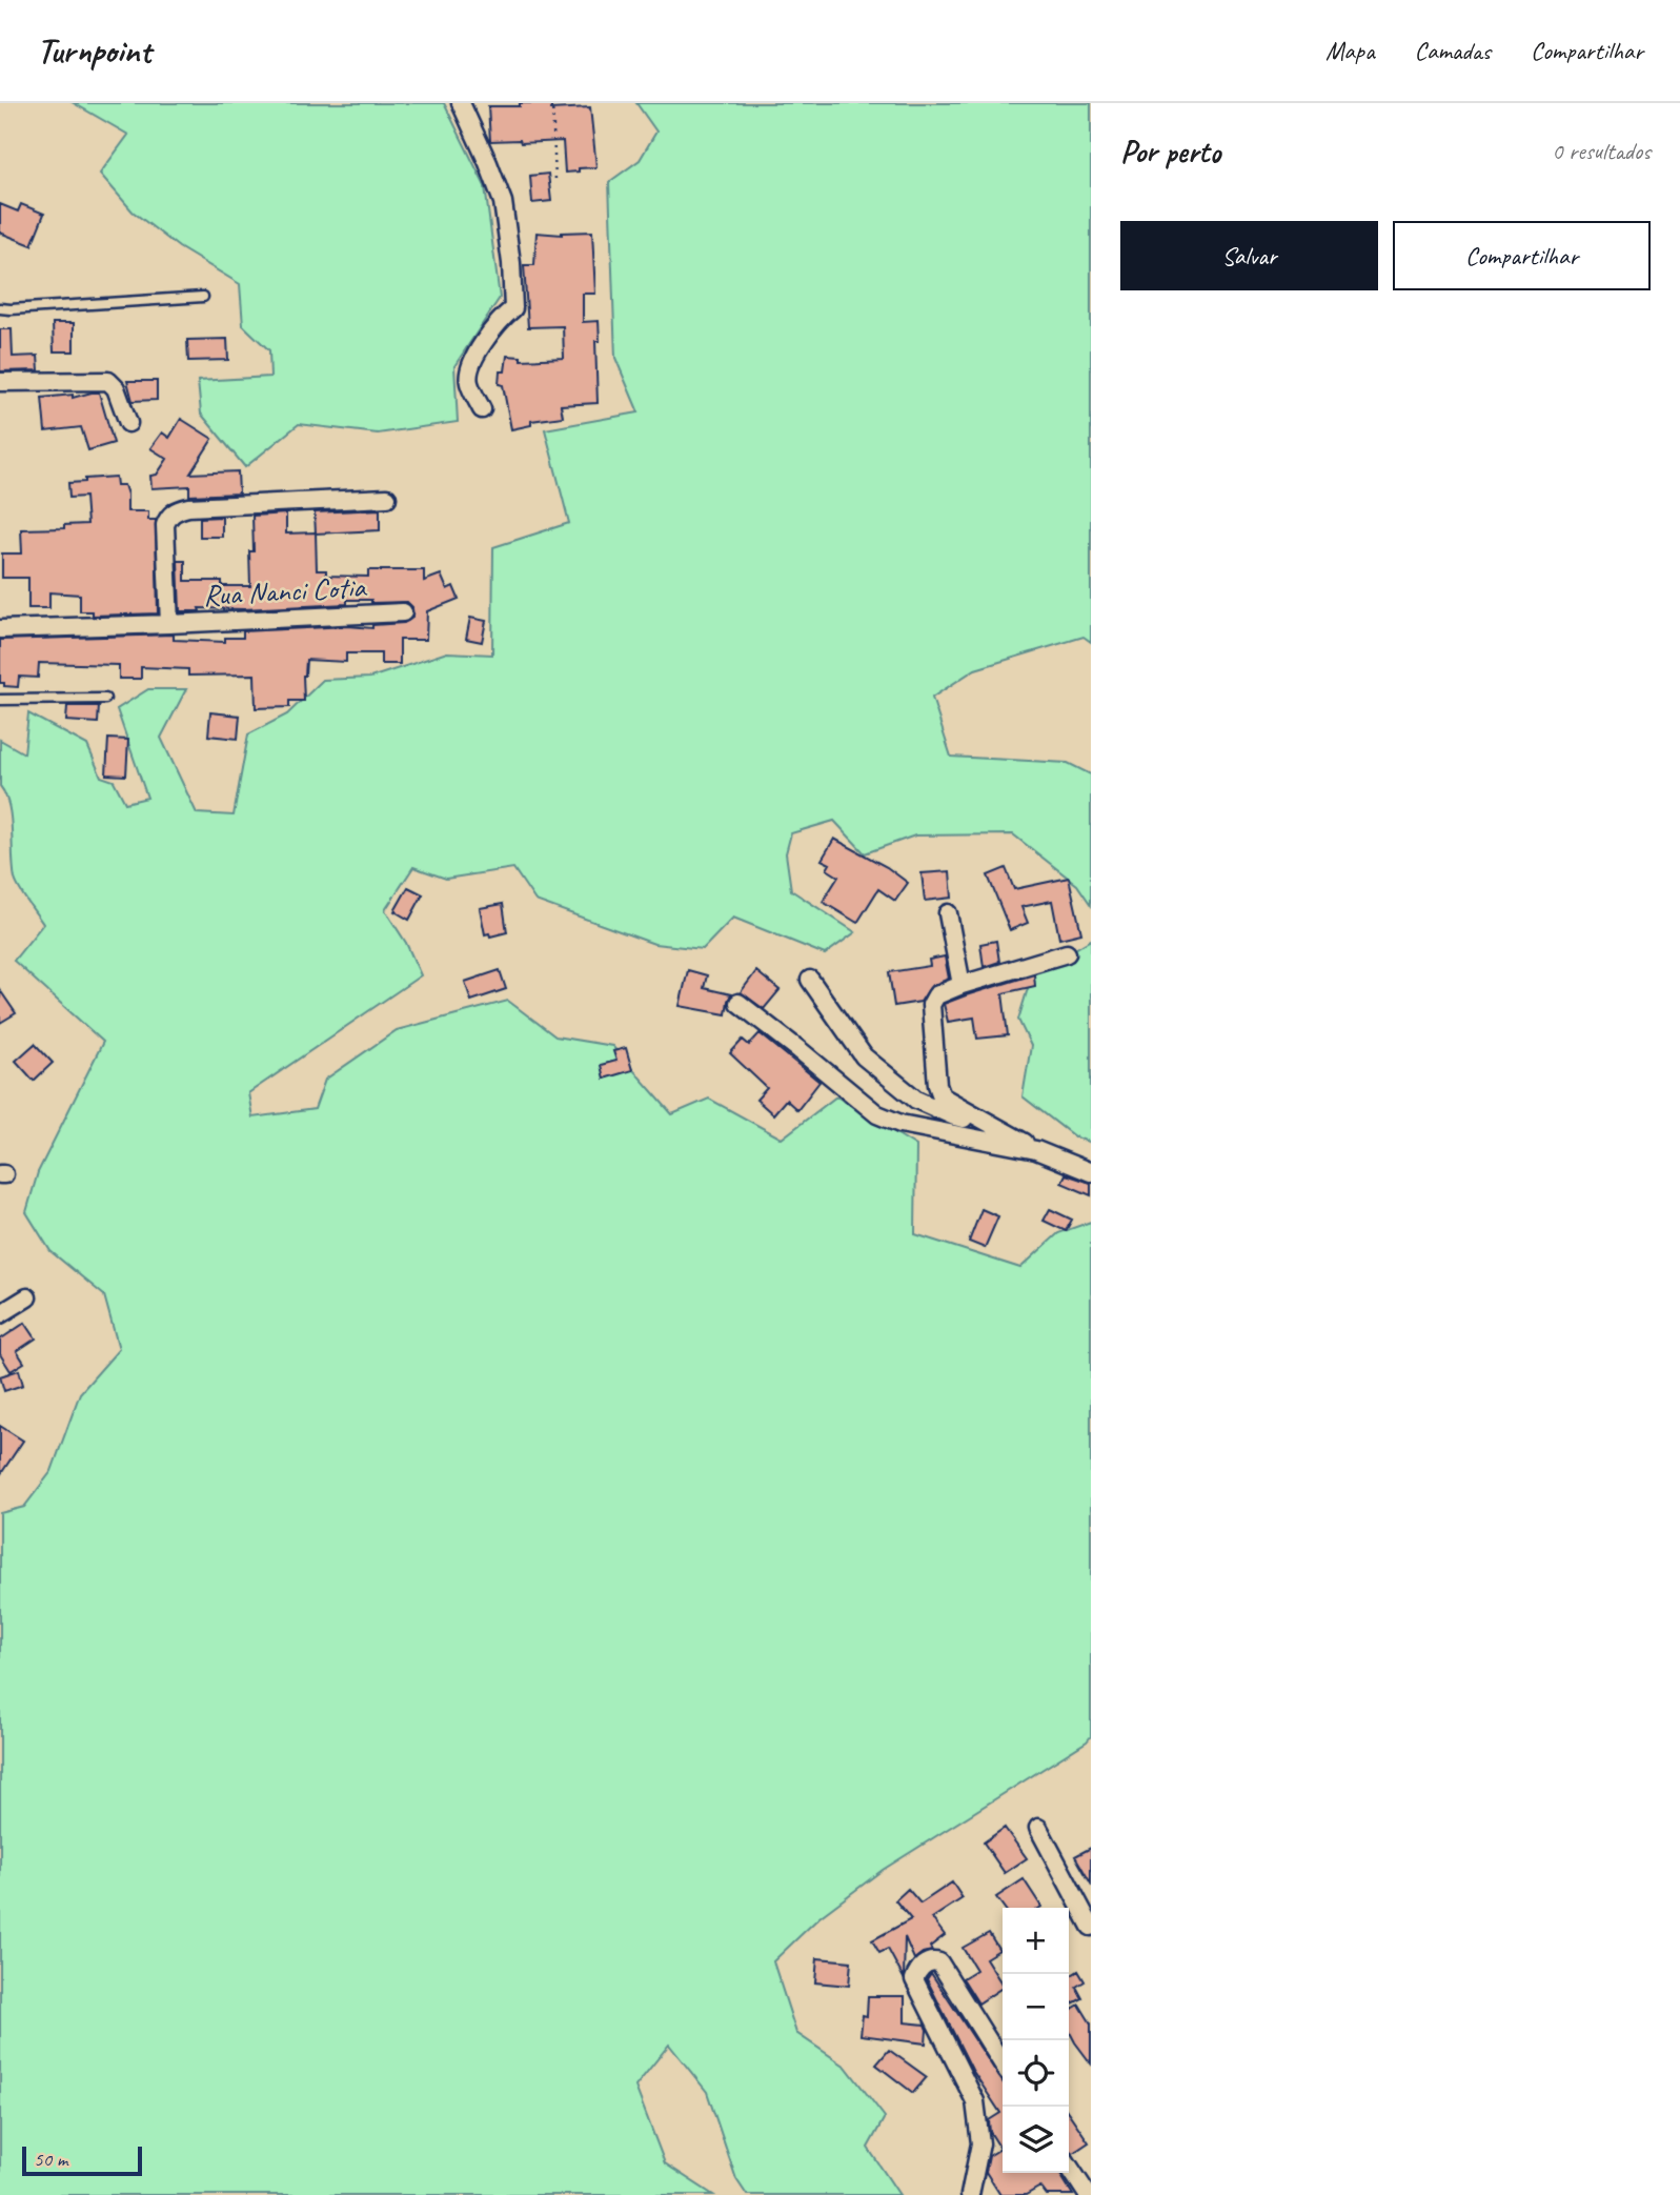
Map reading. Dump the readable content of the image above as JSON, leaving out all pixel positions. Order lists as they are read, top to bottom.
{
  "streets": {
    "street": ["Rua Nanci Cotia"]
  },
  "scale_bar": "50 m",
  "page": {
    "header": "Turnpoint",
    "nav": ["Mapa", "Camadas", "Compartilhar"],
    "heading": ["Por perto", "0 resultados"],
    "buttons": ["Salvar", "Compartilhar"],
    "map_buttons": ["+", "−"],
    "scale": "50 m"
  }
}
